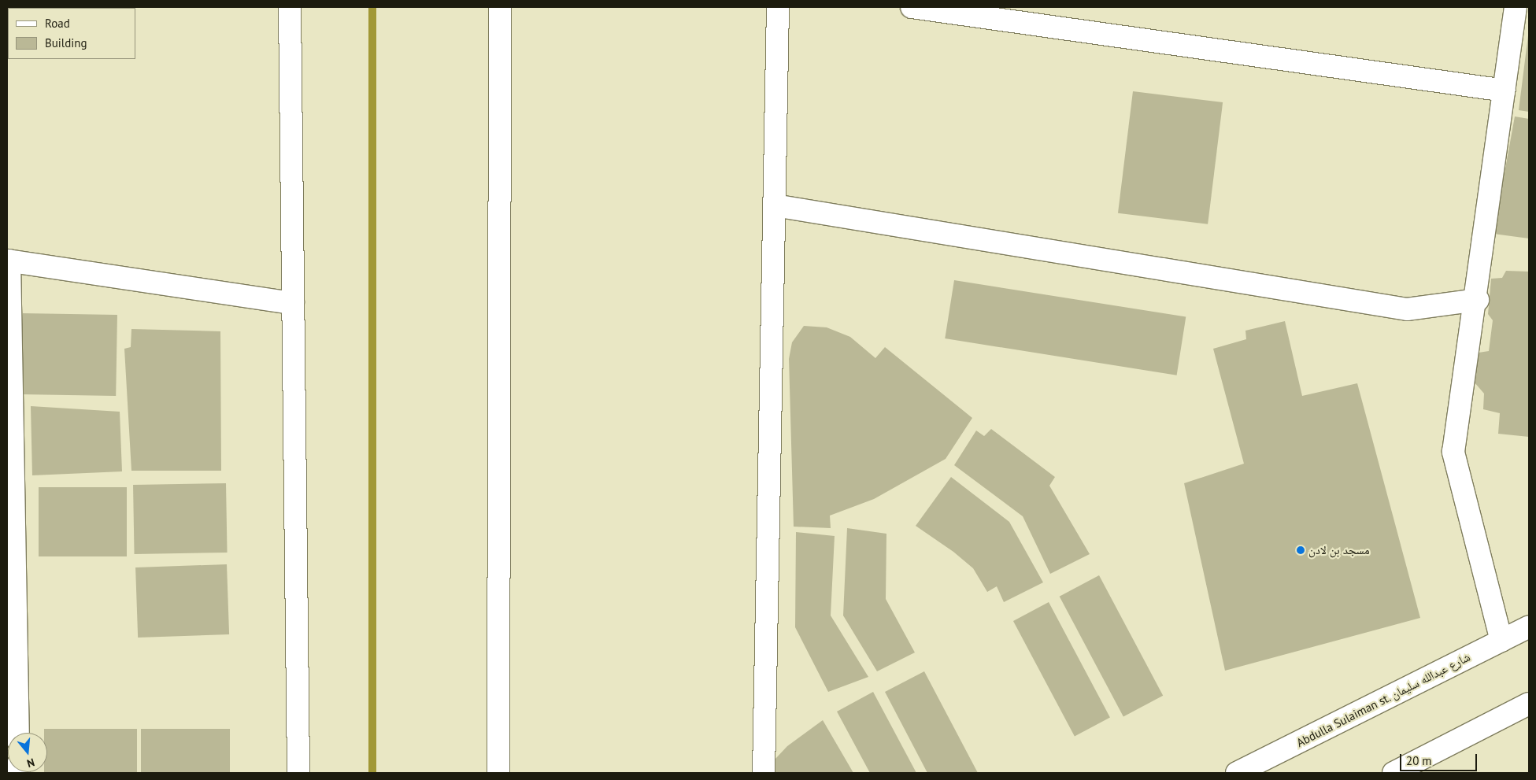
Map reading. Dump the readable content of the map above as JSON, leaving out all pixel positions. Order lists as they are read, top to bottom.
{
  "streets": {
    "street": ["Abdulla Sulaiman st. شارع عبدالله سليمان"]
  },
  "places": ["مسجد بن لادن"],
  "legend": ["Road", "Building"],
  "scale_bar": "20 m",
  "north": "bottom"
}
